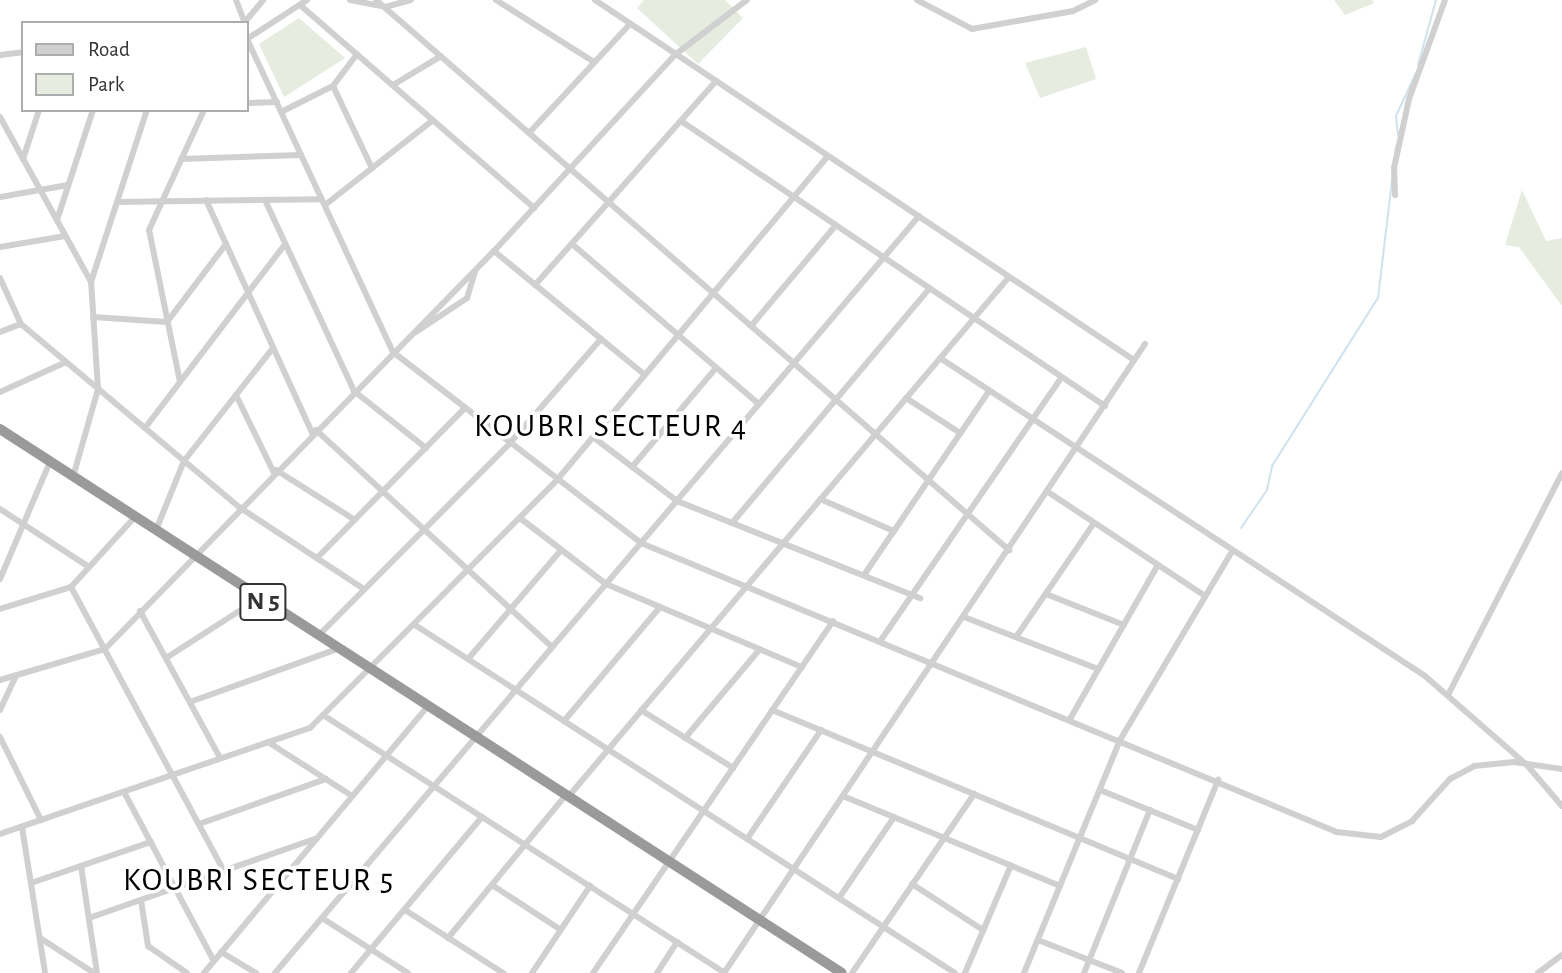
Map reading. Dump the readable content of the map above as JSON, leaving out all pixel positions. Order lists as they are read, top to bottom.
{
  "streets": {
    "highway": ["N 5"]
  },
  "districts": ["KOUBRI SECTEUR 4", "KOUBRI SECTEUR 5"],
  "legend": ["Road", "Park"]
}
